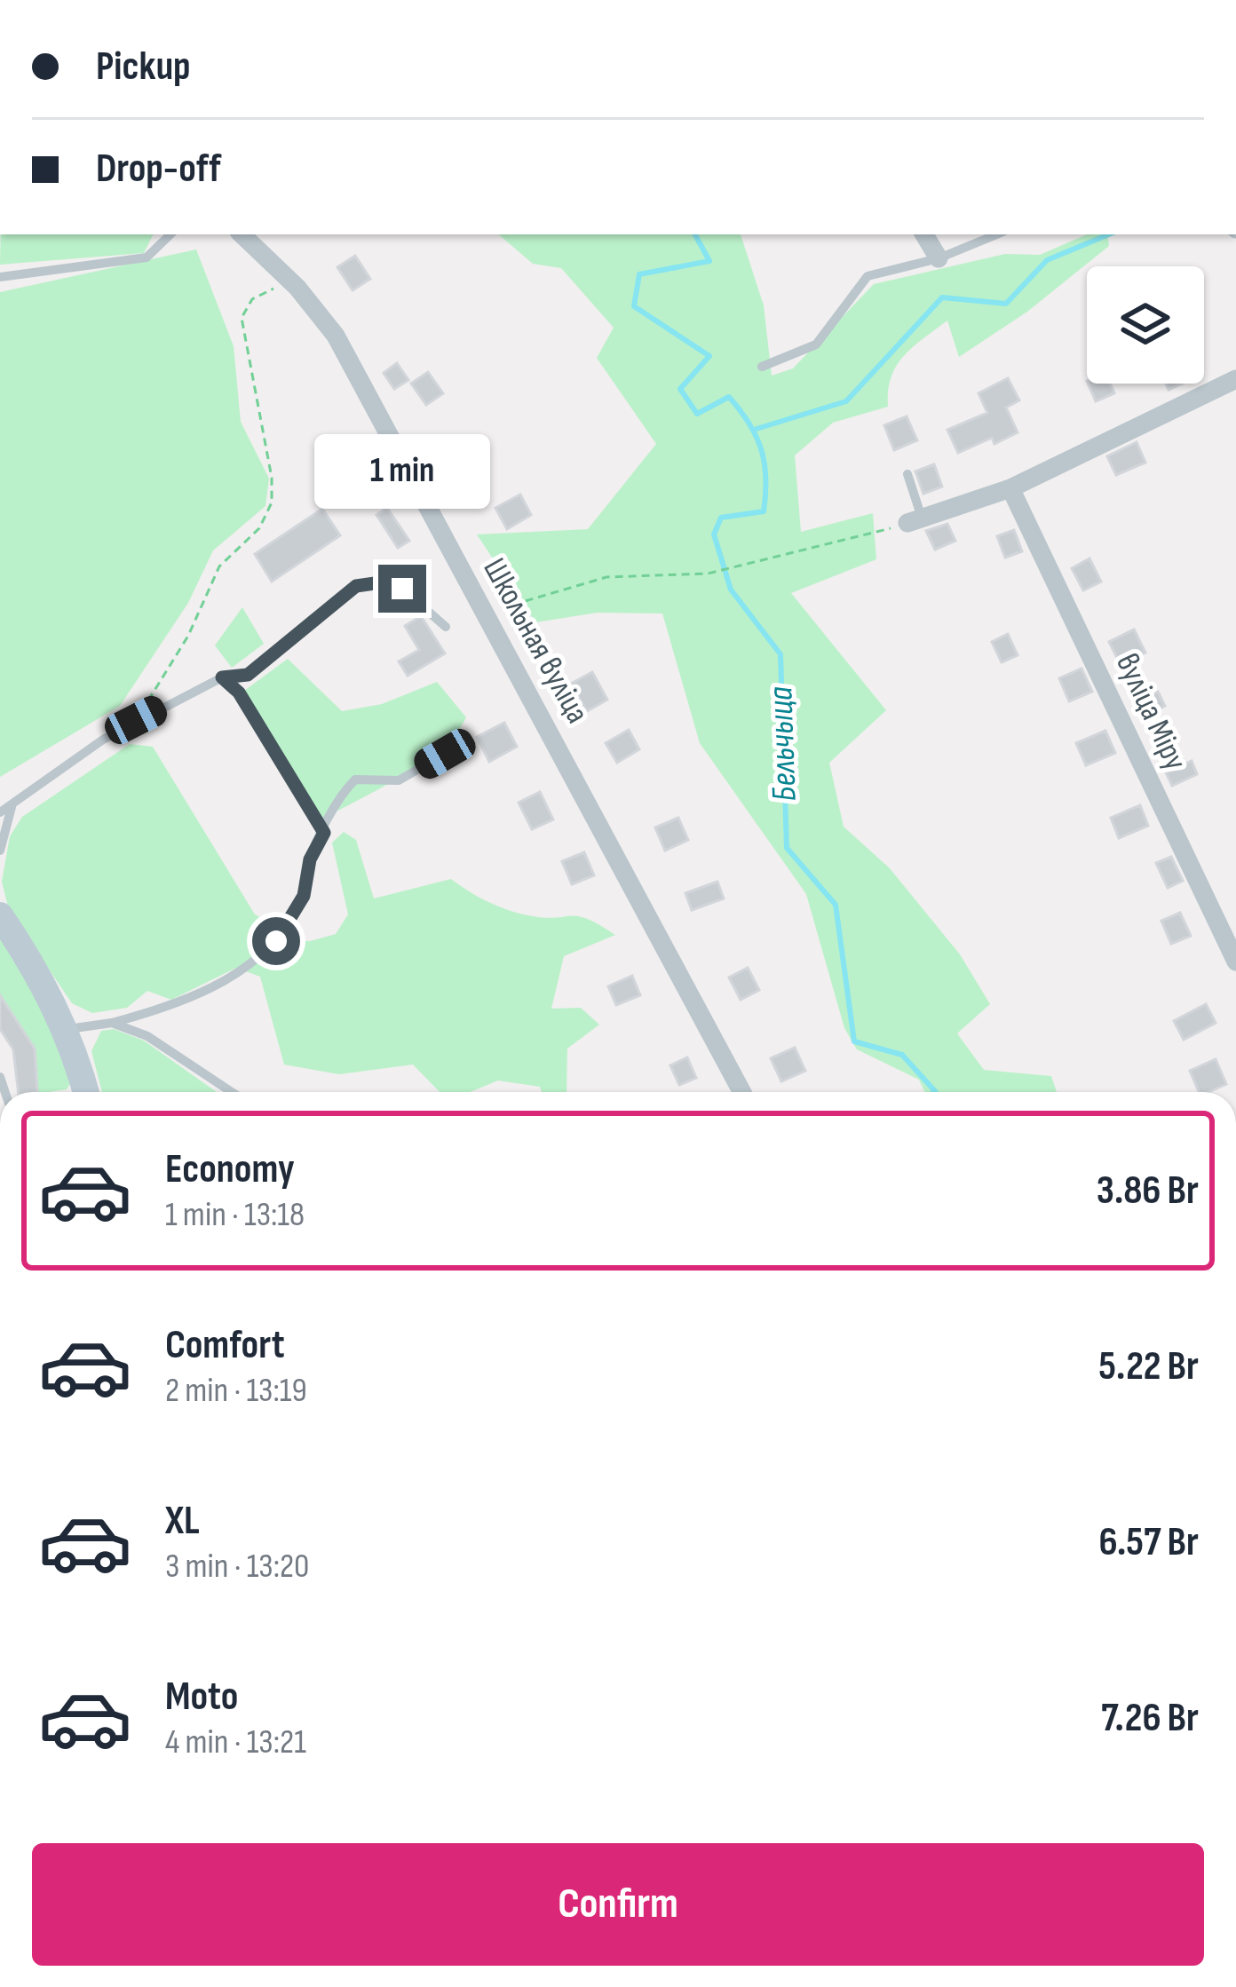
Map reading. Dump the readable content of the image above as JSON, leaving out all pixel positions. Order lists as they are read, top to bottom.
{
  "streets": {
    "street": ["Школьная вуліца", "вуліца Міру"]
  },
  "water": ["Бельчыца"],
  "page": {
    "banner": ["Pickup", "Drop-off"],
    "bubble": "1 min",
    "list": [
      {
        "name": "Economy",
        "note": "1 min · 13:18",
        "value": "3.86 Br"
      },
      {
        "name": "Comfort",
        "note": "2 min · 13:19",
        "value": "5.22 Br"
      },
      {
        "name": "XL",
        "note": "3 min · 13:20",
        "value": "6.57 Br"
      },
      {
        "name": "Moto",
        "note": "4 min · 13:21",
        "value": "7.26 Br"
      }
    ],
    "buttons": "Confirm"
  }
}
